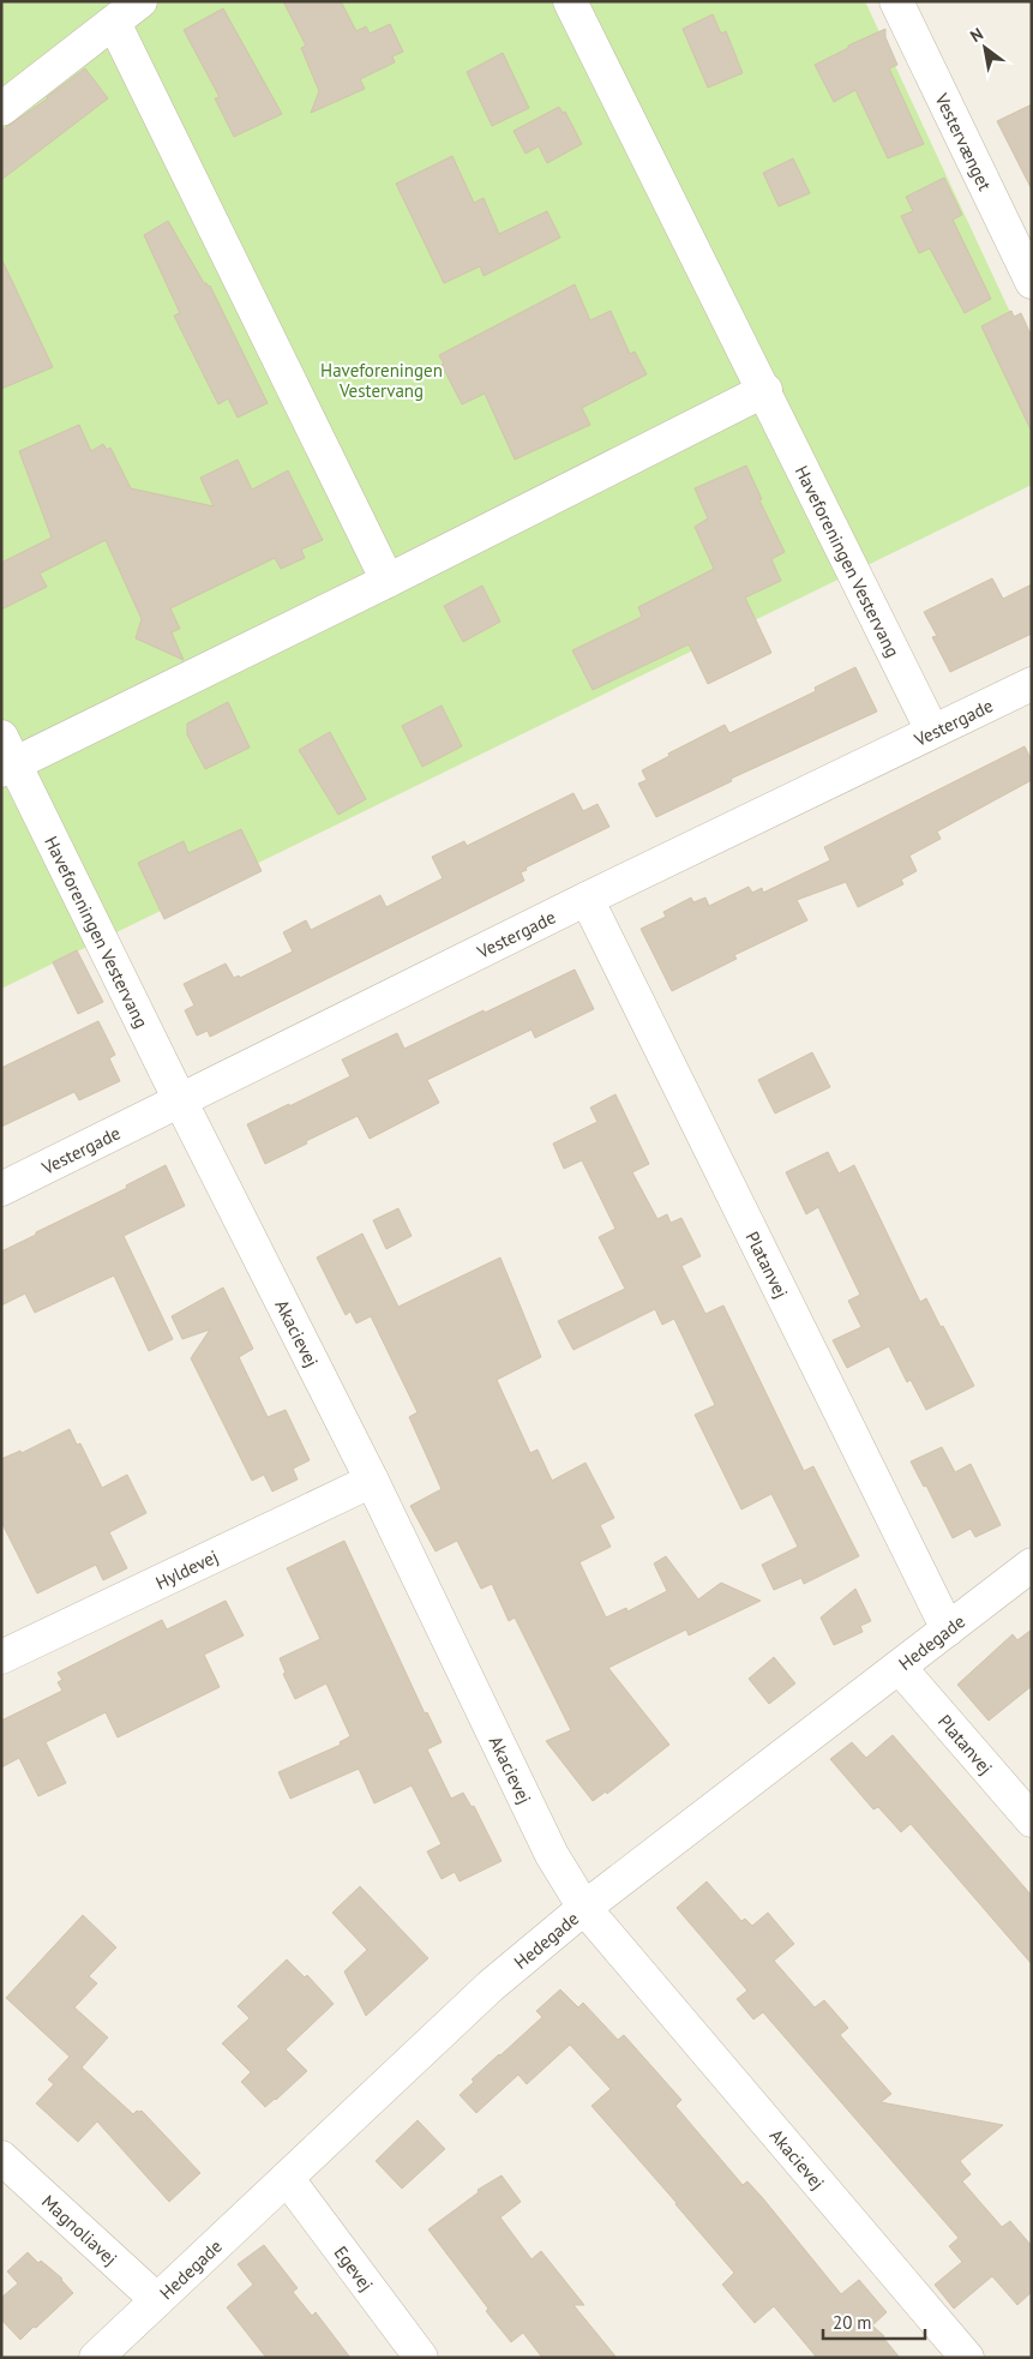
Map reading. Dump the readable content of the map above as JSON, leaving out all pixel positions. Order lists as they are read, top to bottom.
{
  "streets": {
    "street": [
      "Vestervænget",
      "Haveforeningen Vestervang",
      "Vestergade",
      "Platanvej",
      "Akacievej",
      "Hyldevej",
      "Hedegade",
      "Magnoliavej",
      "Egevej"
    ]
  },
  "crossings": [
    ["Haveforeningen Vestervang", "Vestergade"],
    ["Haveforeningen Vestervang", "Akacievej"],
    ["Vestergade", "Platanvej"],
    ["Vestergade", "Akacievej"],
    ["Platanvej", "Hedegade"],
    ["Akacievej", "Hyldevej"],
    ["Akacievej", "Hedegade"],
    ["Hedegade", "Magnoliavej"],
    ["Hedegade", "Egevej"]
  ],
  "parks": ["Haveforeningen Vestervang"],
  "scale_bar": "20 m",
  "north": "top left"
}
